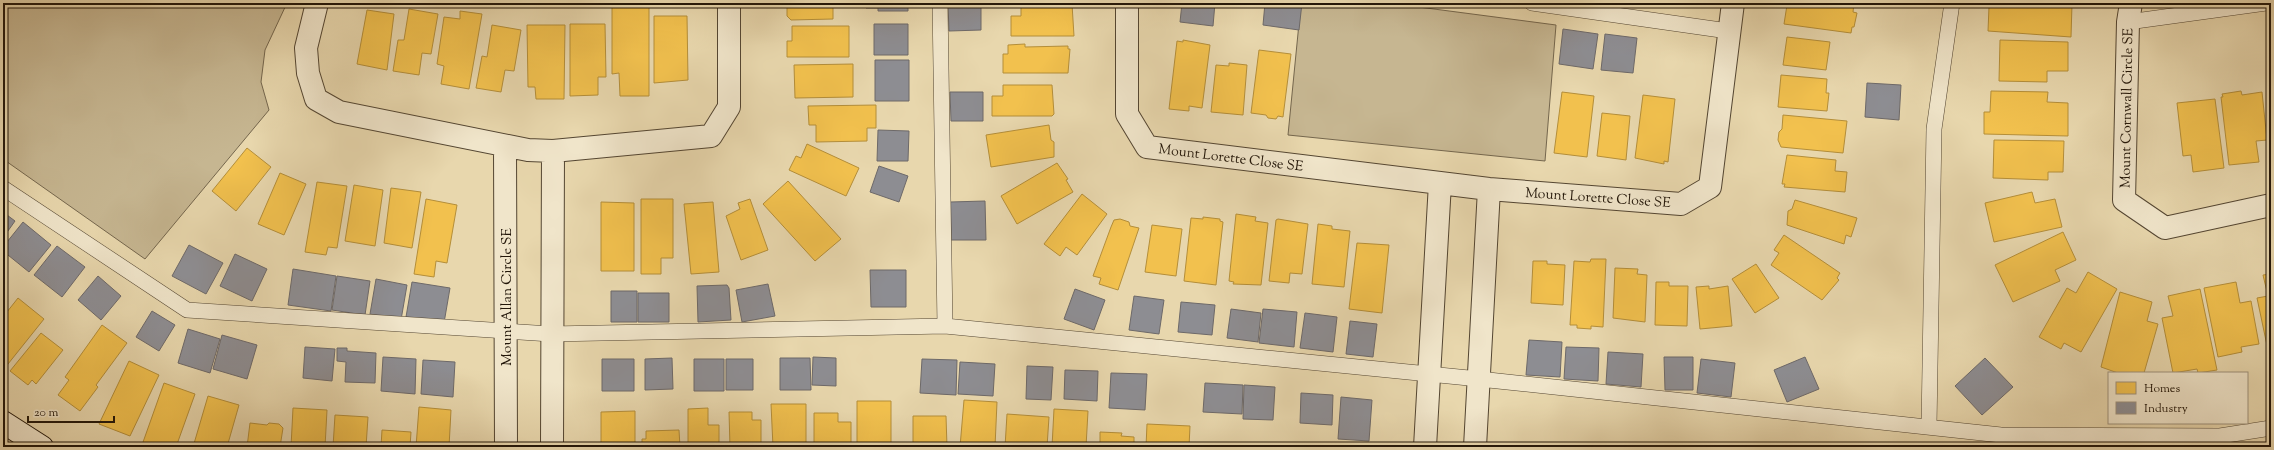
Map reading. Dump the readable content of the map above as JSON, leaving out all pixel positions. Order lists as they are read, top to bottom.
{
  "streets": {
    "street": ["Mount Cornwall Circle SE", "Mount Lorette Close SE", "Mount Allan Circle SE"]
  },
  "legend": ["Homes", "Industry"],
  "scale_bar": "20 m"
}
